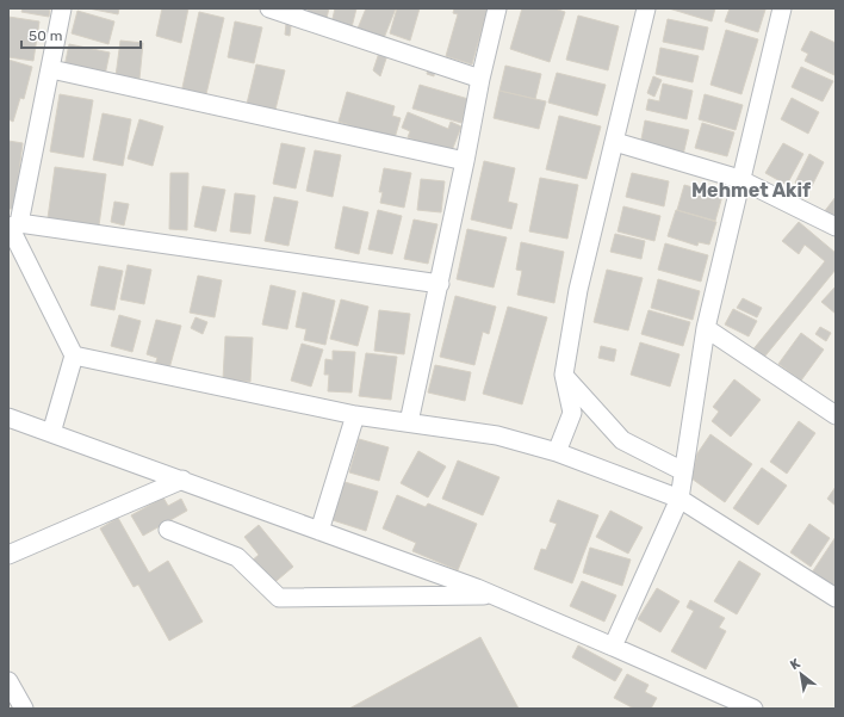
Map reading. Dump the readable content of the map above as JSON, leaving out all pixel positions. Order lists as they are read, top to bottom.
{
  "districts": ["Mehmet Akif"],
  "scale_bar": "50 m",
  "north": "top left"
}
